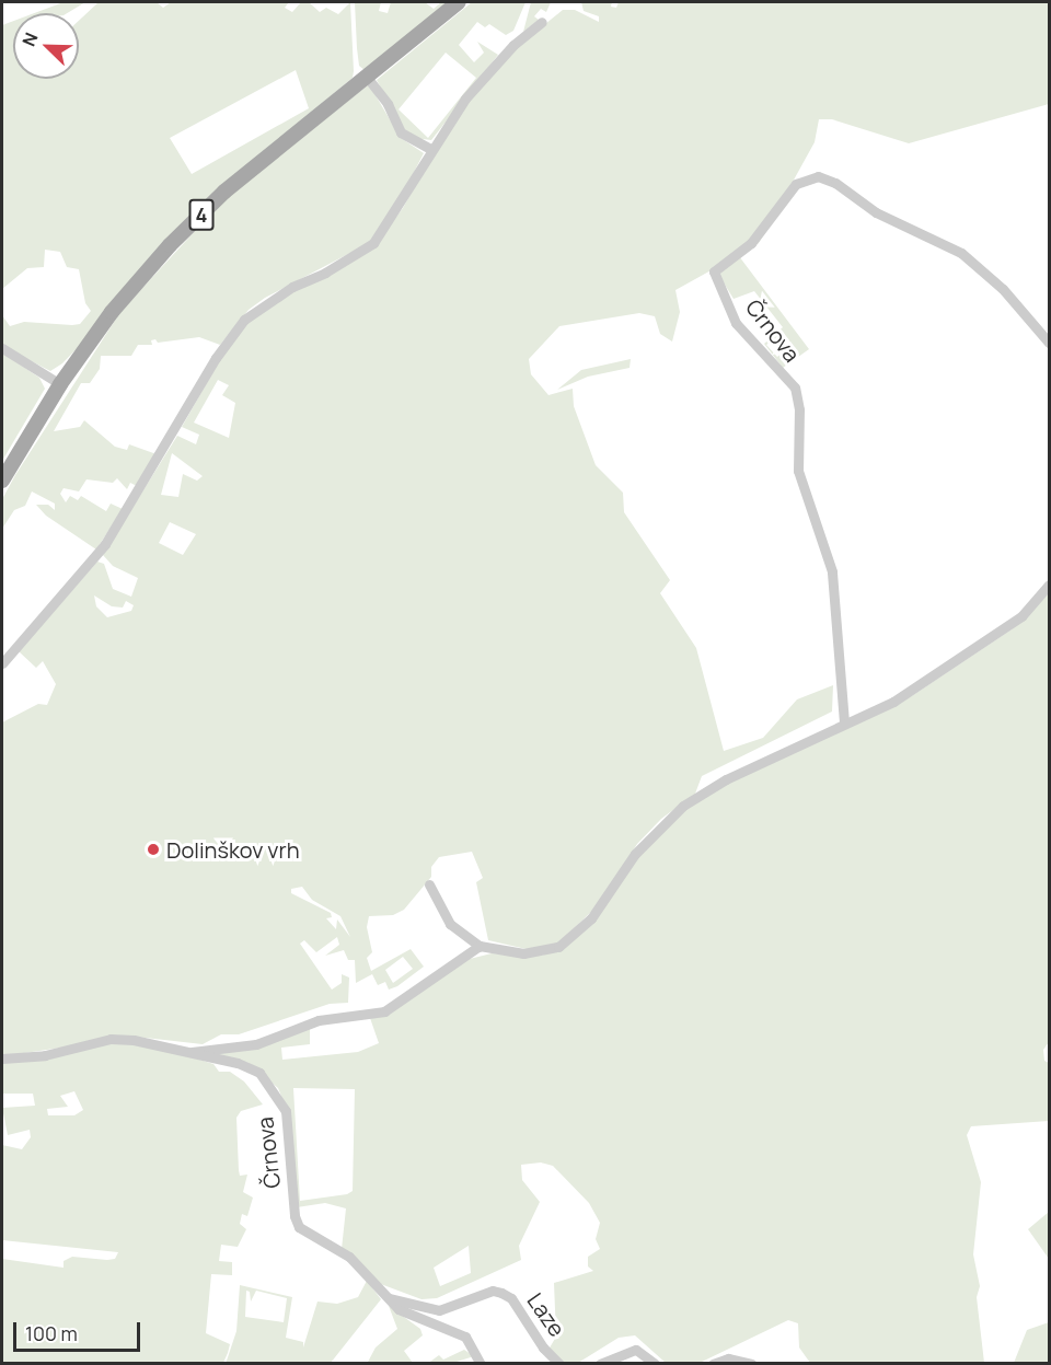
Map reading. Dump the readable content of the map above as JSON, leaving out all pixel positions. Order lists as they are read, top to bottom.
{
  "streets": {
    "main road": ["4"],
    "street": ["Črnova", "Laze"]
  },
  "crossings": [
    ["Črnova", "Laze"]
  ],
  "places": ["Dolinškov vrh"],
  "scale_bar": "100 m",
  "north": "top left"
}
